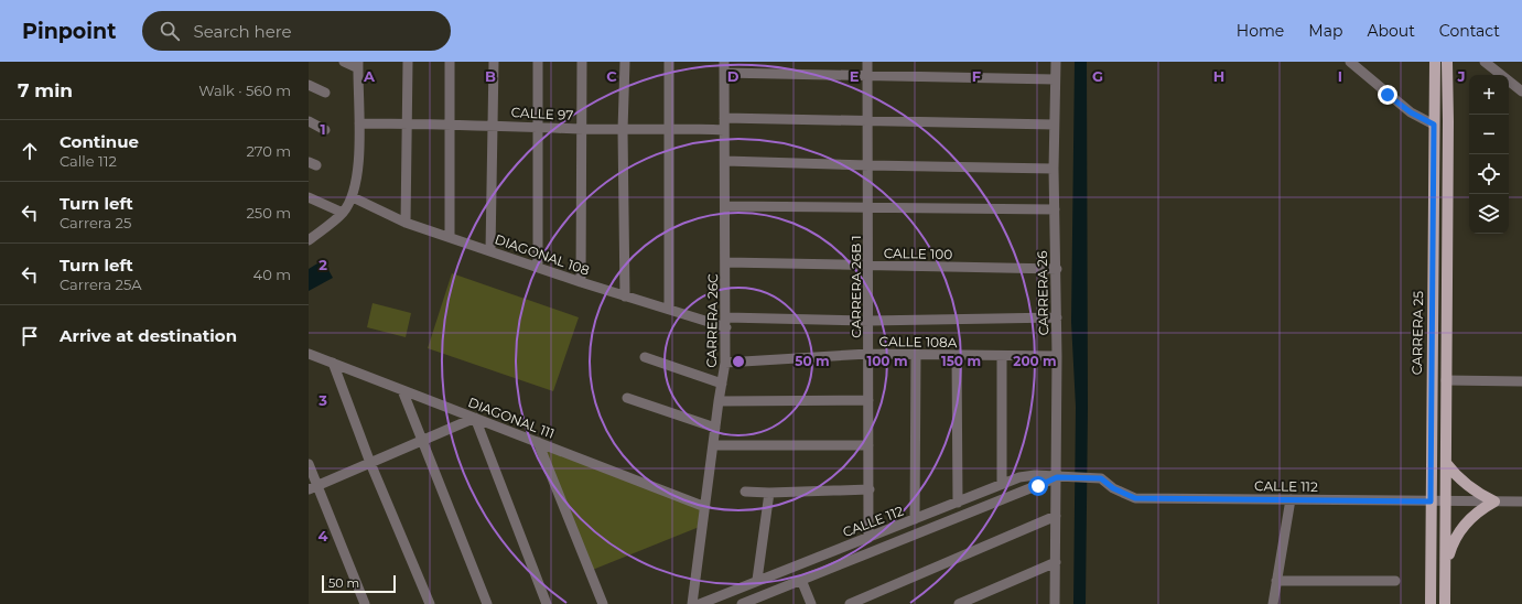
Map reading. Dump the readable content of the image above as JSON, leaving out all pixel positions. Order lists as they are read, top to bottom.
{
  "streets": {
    "main road": ["CARRERA 25"],
    "street": [
      "CALLE 97",
      "CALLE 100",
      "DIAGONAL 108",
      "CARRERA 26B 1",
      "CARRERA 26",
      "CARRERA 26C",
      "CALLE 108A",
      "DIAGONAL 111",
      "CALLE 112"
    ]
  },
  "crossings": [
    ["CALLE 97", "CARRERA 26C"],
    ["CALLE 100", "CARRERA 26B 1"],
    ["CALLE 100", "CARRERA 26"],
    ["CALLE 100", "CARRERA 26C"],
    ["DIAGONAL 108", "CARRERA 26B 1"],
    ["DIAGONAL 108", "CARRERA 26"],
    ["DIAGONAL 108", "CARRERA 26C"],
    ["CARRERA 26B 1", "CALLE 108A"],
    ["CARRERA 26B 1", "CALLE 112"],
    ["CARRERA 26", "CALLE 108A"],
    ["CARRERA 26", "CALLE 112"],
    ["CARRERA 26C", "CALLE 108A"],
    ["CARRERA 26C", "DIAGONAL 111"],
    ["CARRERA 25", "CALLE 112"]
  ],
  "scale_bar": "50 m",
  "page": {
    "header": "Pinpoint",
    "search": "Search here",
    "nav": [
      "Home",
      "Map",
      "About",
      "Contact"
    ],
    "heading": ["7 min", "Walk · 560 m"],
    "map_buttons": ["+", "−"],
    "list": [
      ["Continue", "Calle 112", "270 m"],
      ["Turn left", "Carrera 25", "250 m"],
      ["Turn left", "Carrera 25A", "40 m"],
      "Arrive at destination"
    ],
    "scale": "50 m"
  },
  "grid": {
    "columns": [
      "A",
      "B",
      "C",
      "D",
      "E",
      "F",
      "G",
      "H",
      "I",
      "J"
    ],
    "rows": [
      "1",
      "2",
      "3",
      "4"
    ]
  },
  "rings": [
    "50 m",
    "100 m",
    "150 m",
    "200 m"
  ]
}
